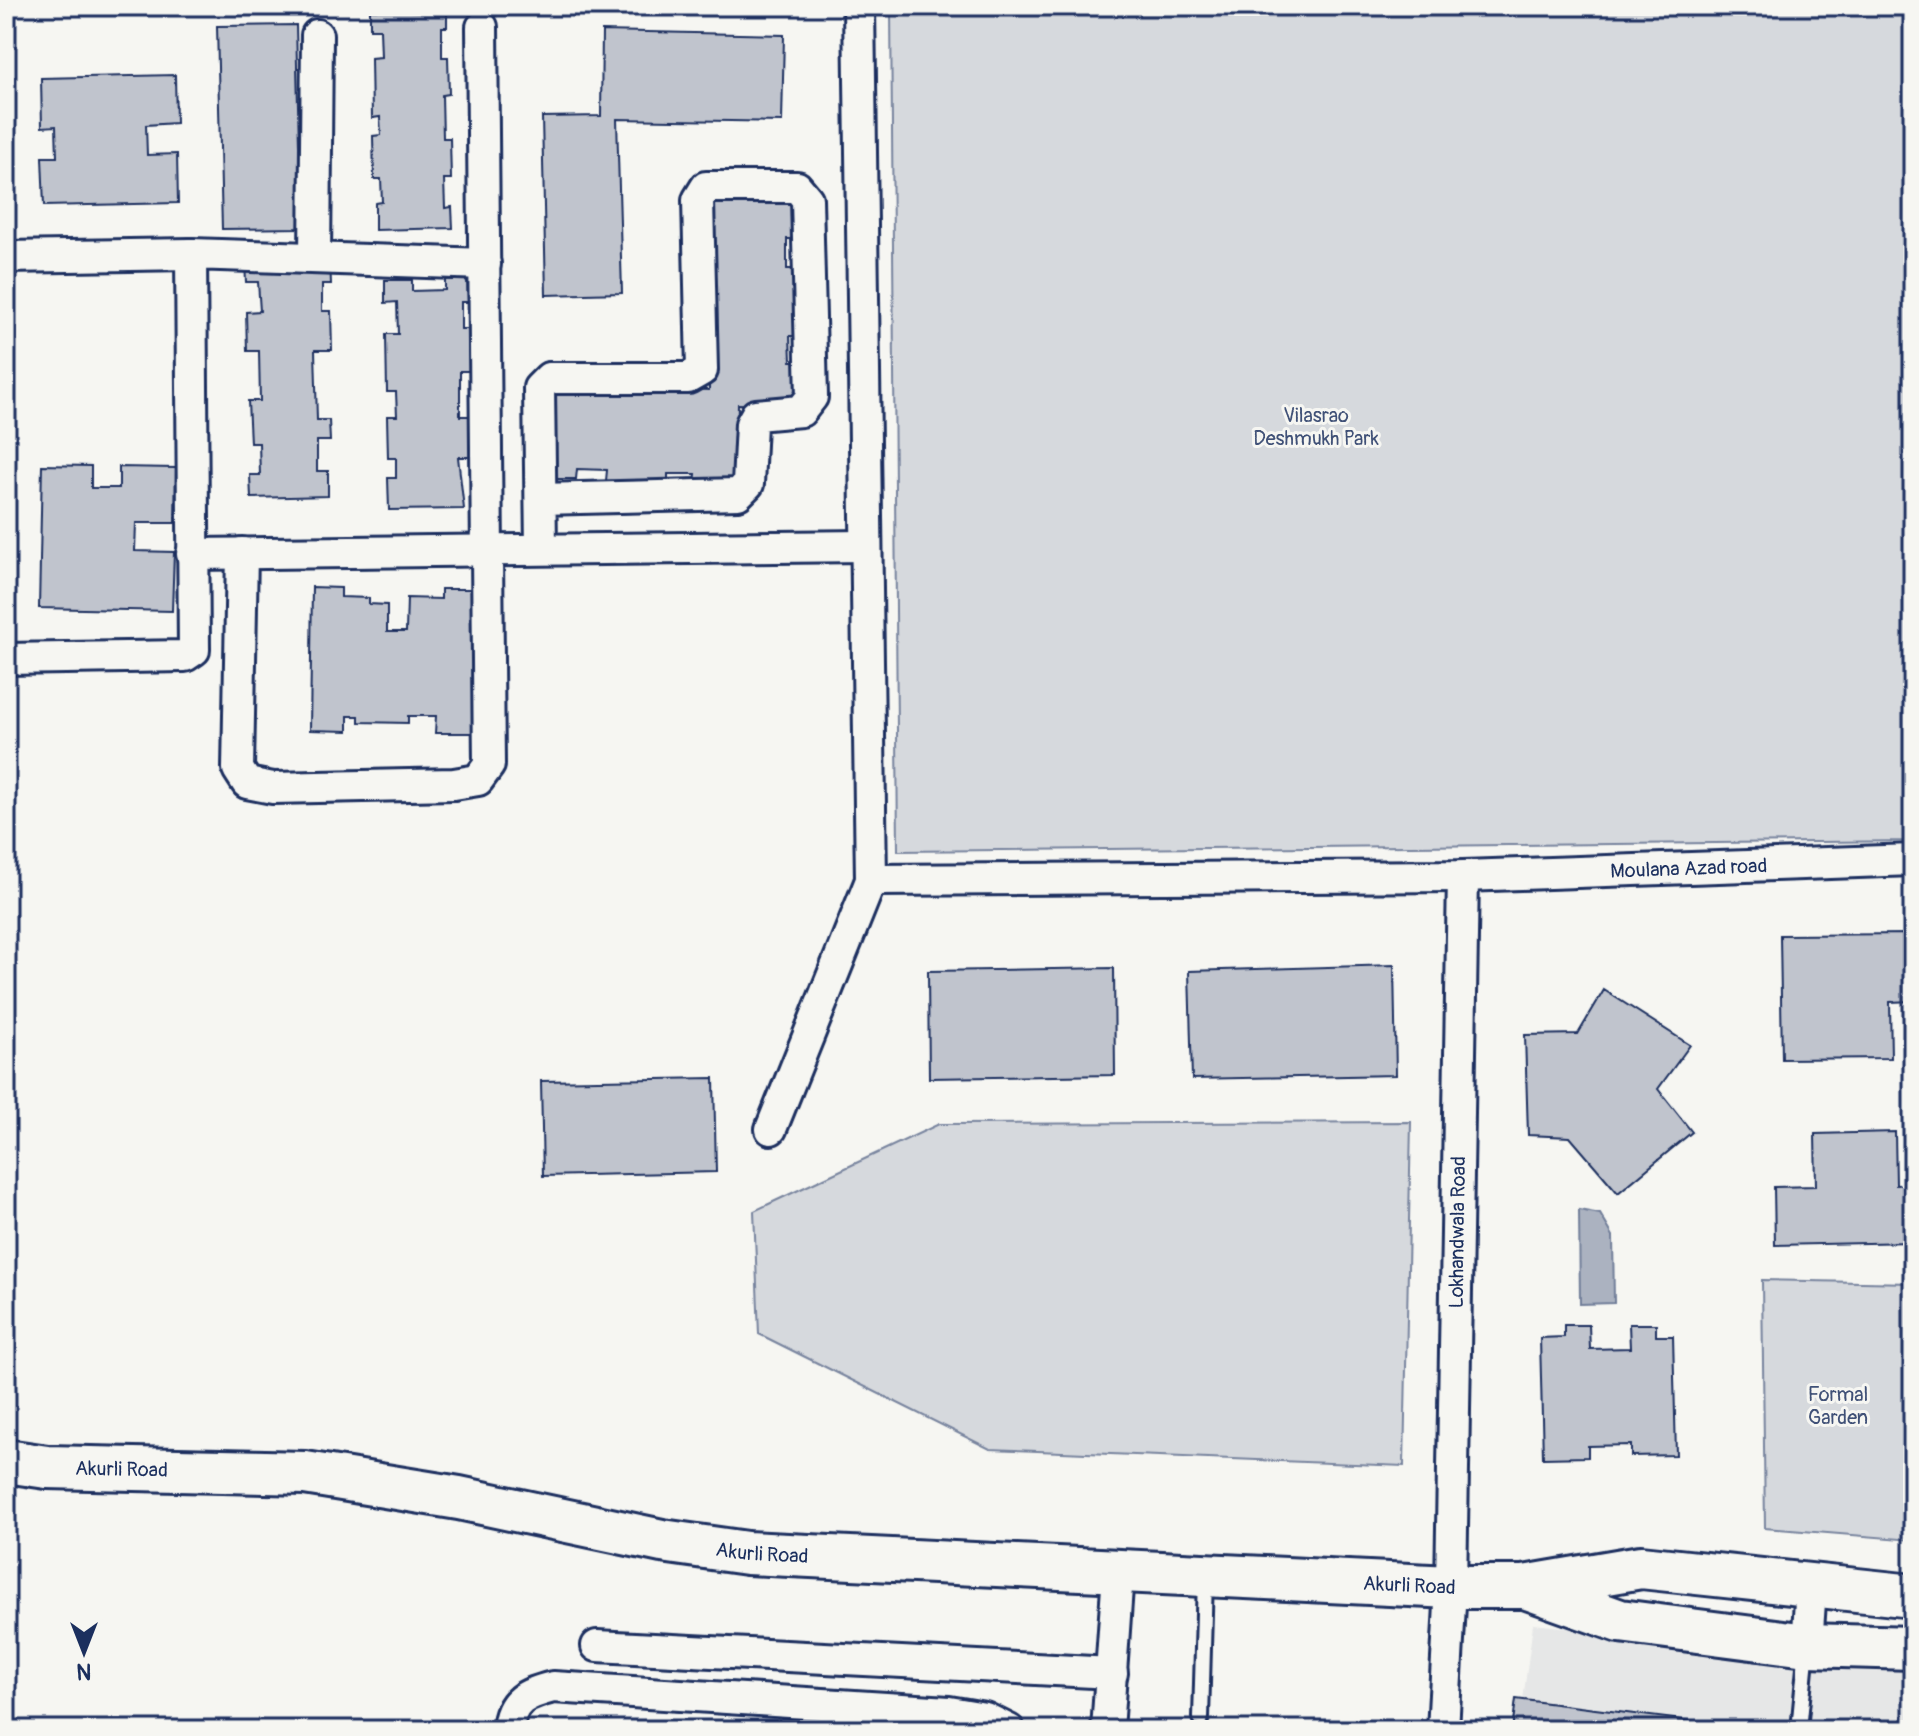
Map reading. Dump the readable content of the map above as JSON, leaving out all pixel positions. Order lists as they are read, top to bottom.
{
  "streets": {
    "street": ["Moulana Azad road", "Lokhandwala Road", "Akurli Road"]
  },
  "crossings": [
    ["Moulana Azad road", "Lokhandwala Road"],
    ["Lokhandwala Road", "Akurli Road"]
  ],
  "parks": ["Vilasrao Deshmukh Park", "Formal Garden"],
  "north": "bottom"
}
